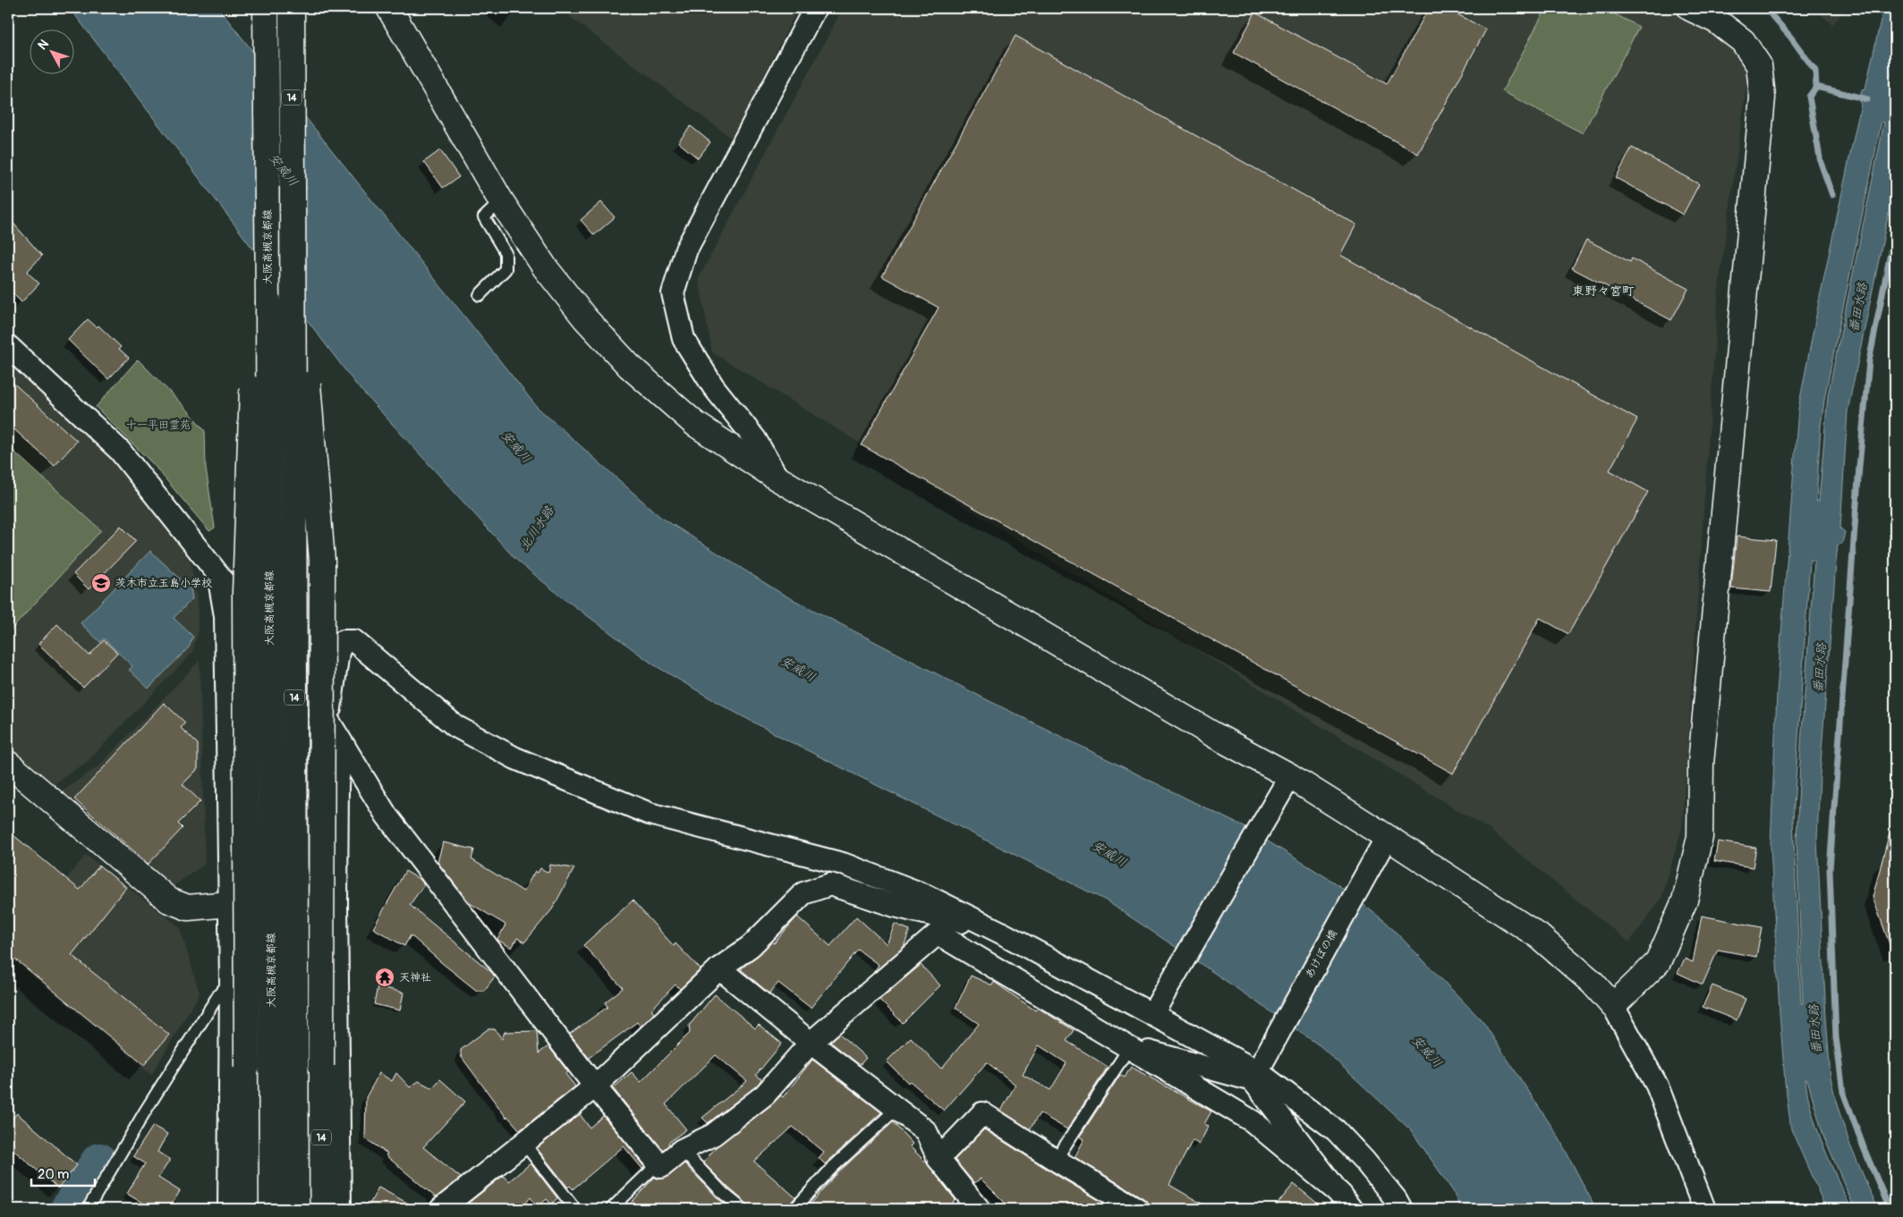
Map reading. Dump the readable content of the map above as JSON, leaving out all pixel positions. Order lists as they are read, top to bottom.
{
  "streets": {
    "main road": ["14", "大阪高槻京都線"],
    "street": ["あけぼの橋"]
  },
  "crossings": [
    ["14", "大阪高槻京都線"]
  ],
  "districts": ["東野々宮町"],
  "water": ["安威川", "番田水路", "北川水路"],
  "parks": ["十一平田霊苑"],
  "places": {
    "school or university": ["茨木市立玉島小学校"],
    "temple": ["天神社"]
  },
  "scale_bar": "20 m",
  "north": "top left"
}
